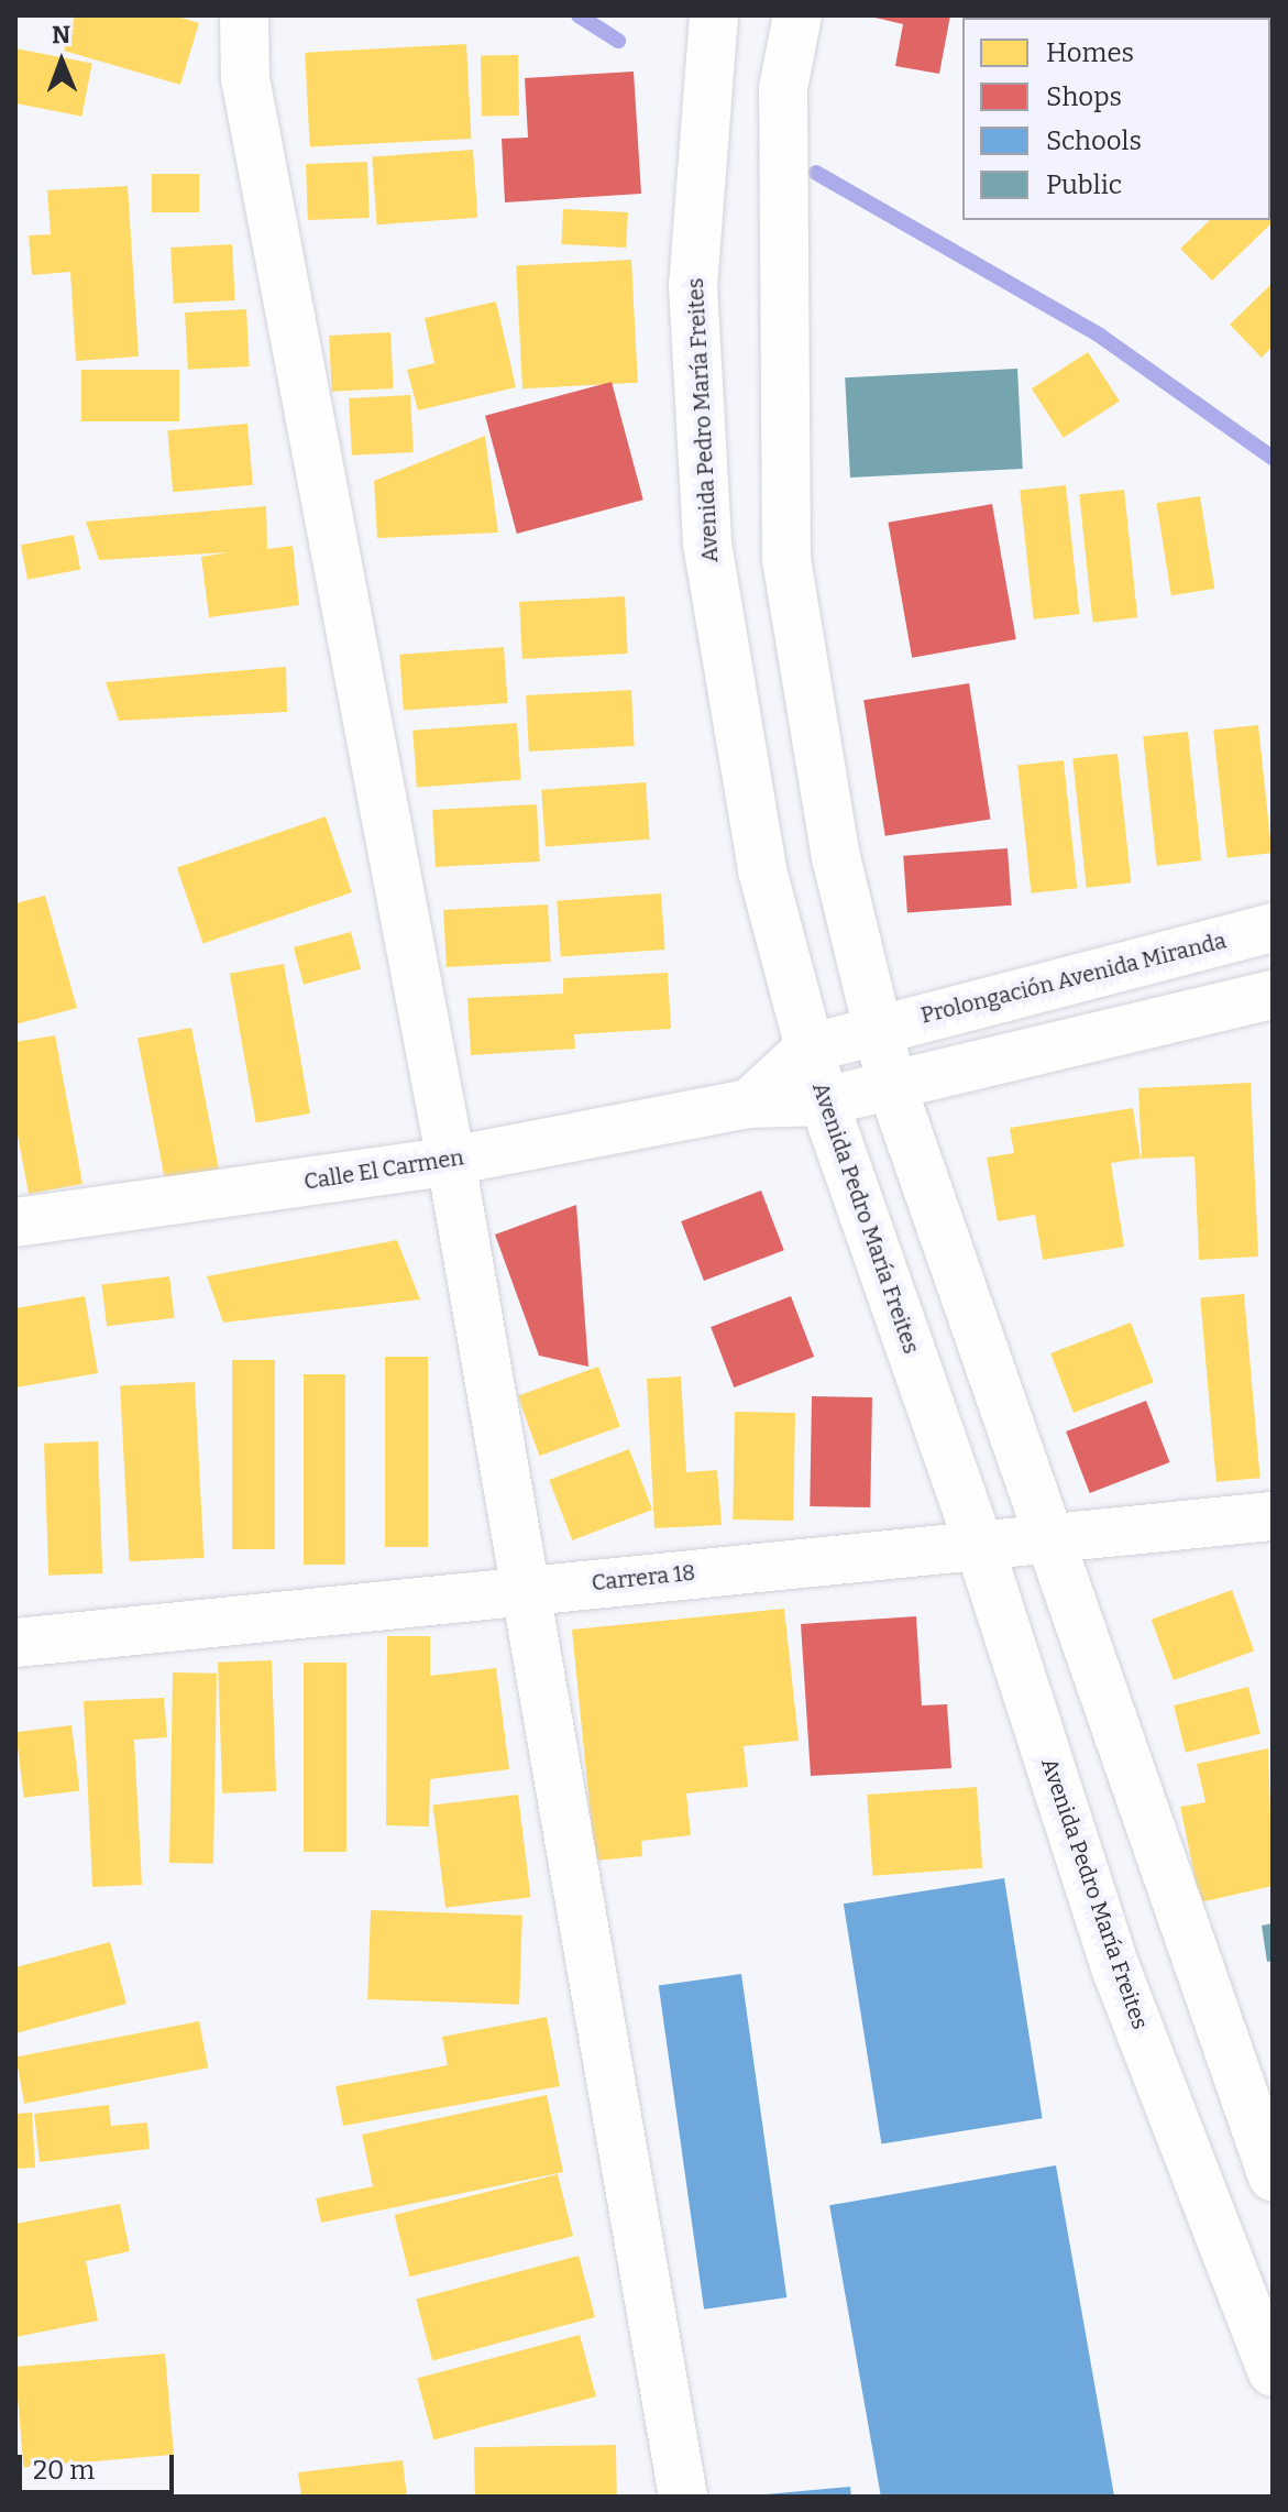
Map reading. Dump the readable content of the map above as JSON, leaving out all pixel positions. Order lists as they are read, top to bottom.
{
  "streets": {
    "street": [
      "Avenida Pedro María Freites",
      "Prolongación Avenida Miranda",
      "Calle El Carmen",
      "Carrera 18"
    ]
  },
  "crossings": [
    ["Avenida Pedro María Freites", "Prolongación Avenida Miranda"],
    ["Avenida Pedro María Freites", "Calle El Carmen"],
    ["Avenida Pedro María Freites", "Carrera 18"]
  ],
  "legend": [
    "Homes",
    "Shops",
    "Schools",
    "Public"
  ],
  "scale_bar": "20 m",
  "north": "top"
}
